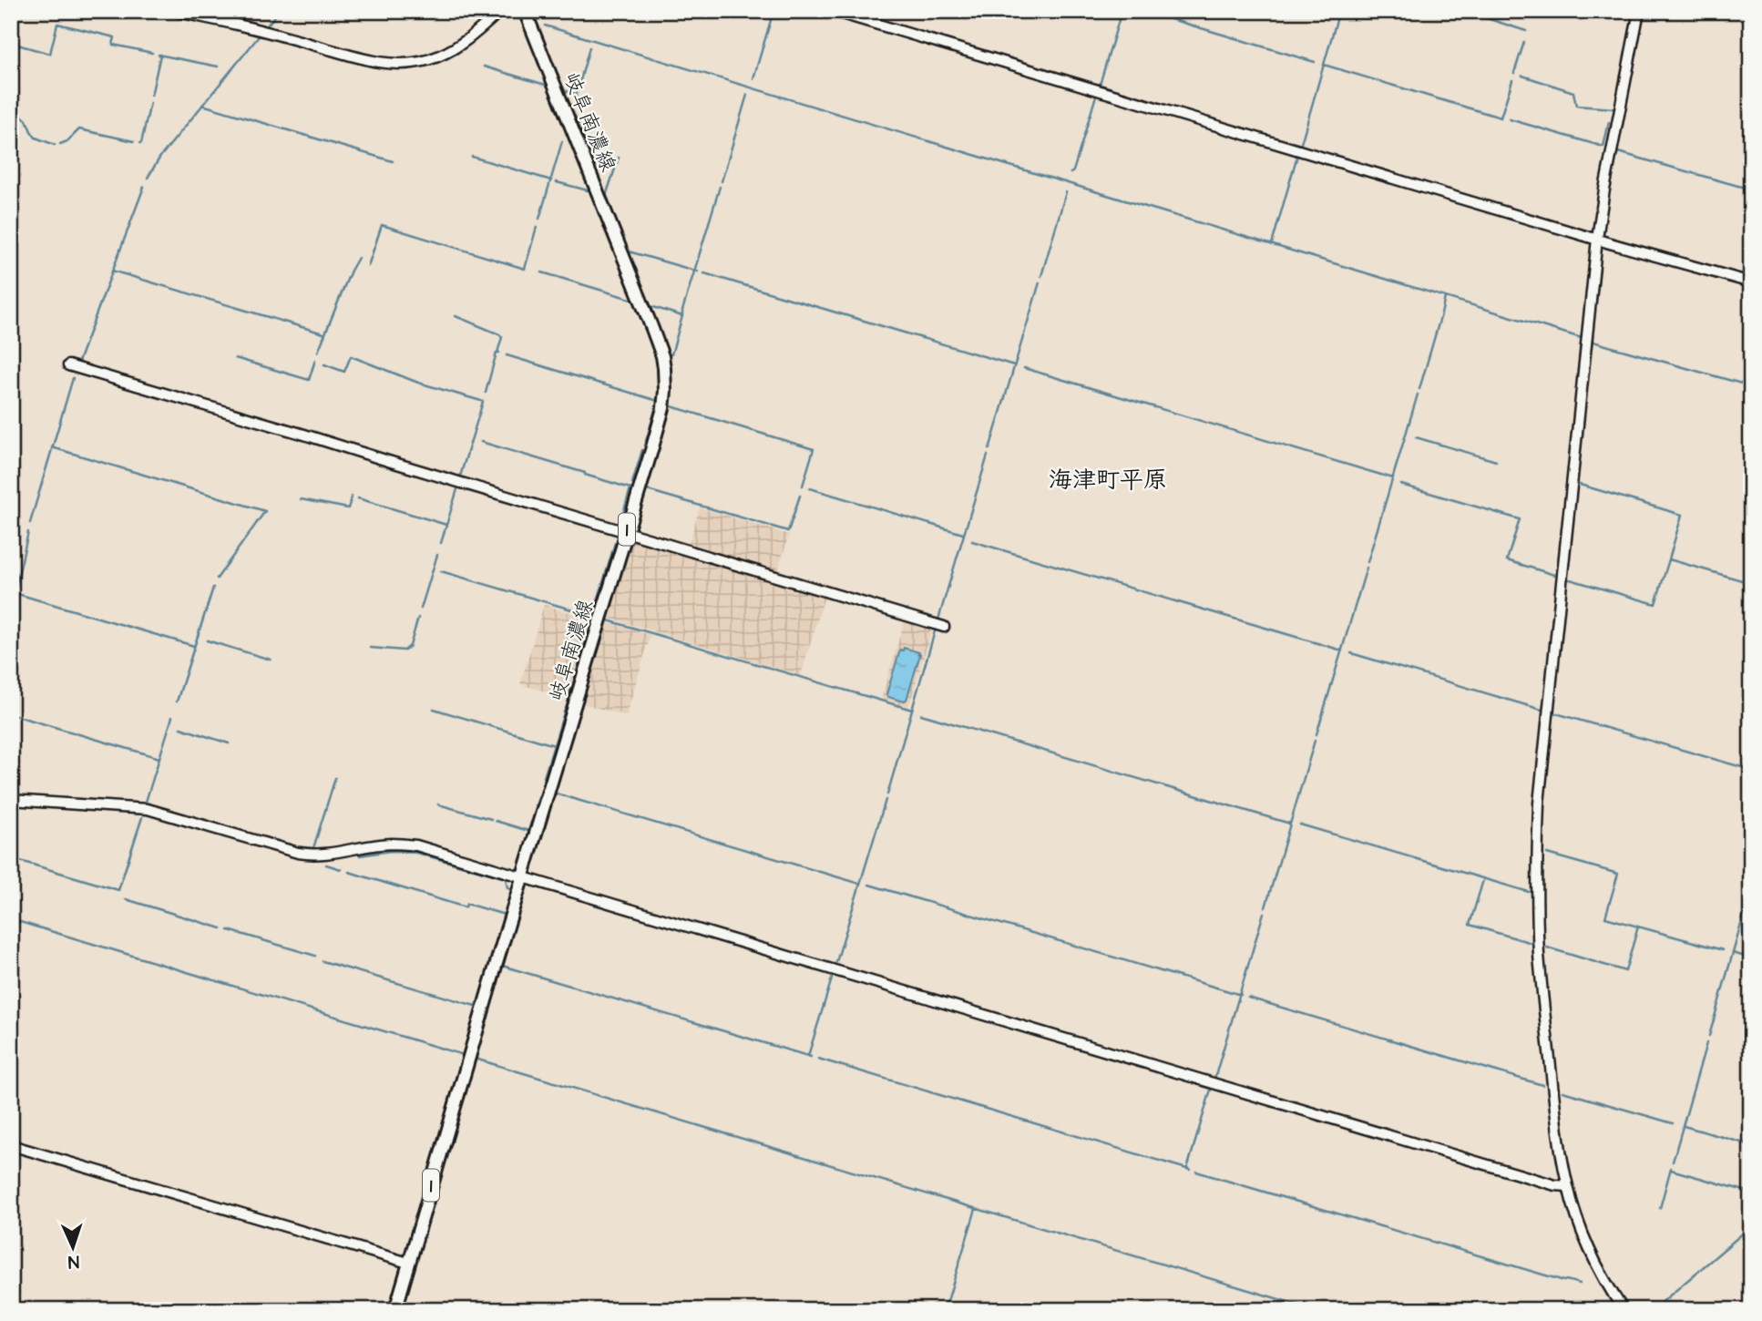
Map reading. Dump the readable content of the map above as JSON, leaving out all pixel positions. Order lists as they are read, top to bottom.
{
  "streets": {
    "main road": ["岐阜南濃線", "1"]
  },
  "districts": ["海津町平原"],
  "north": "bottom"
}
